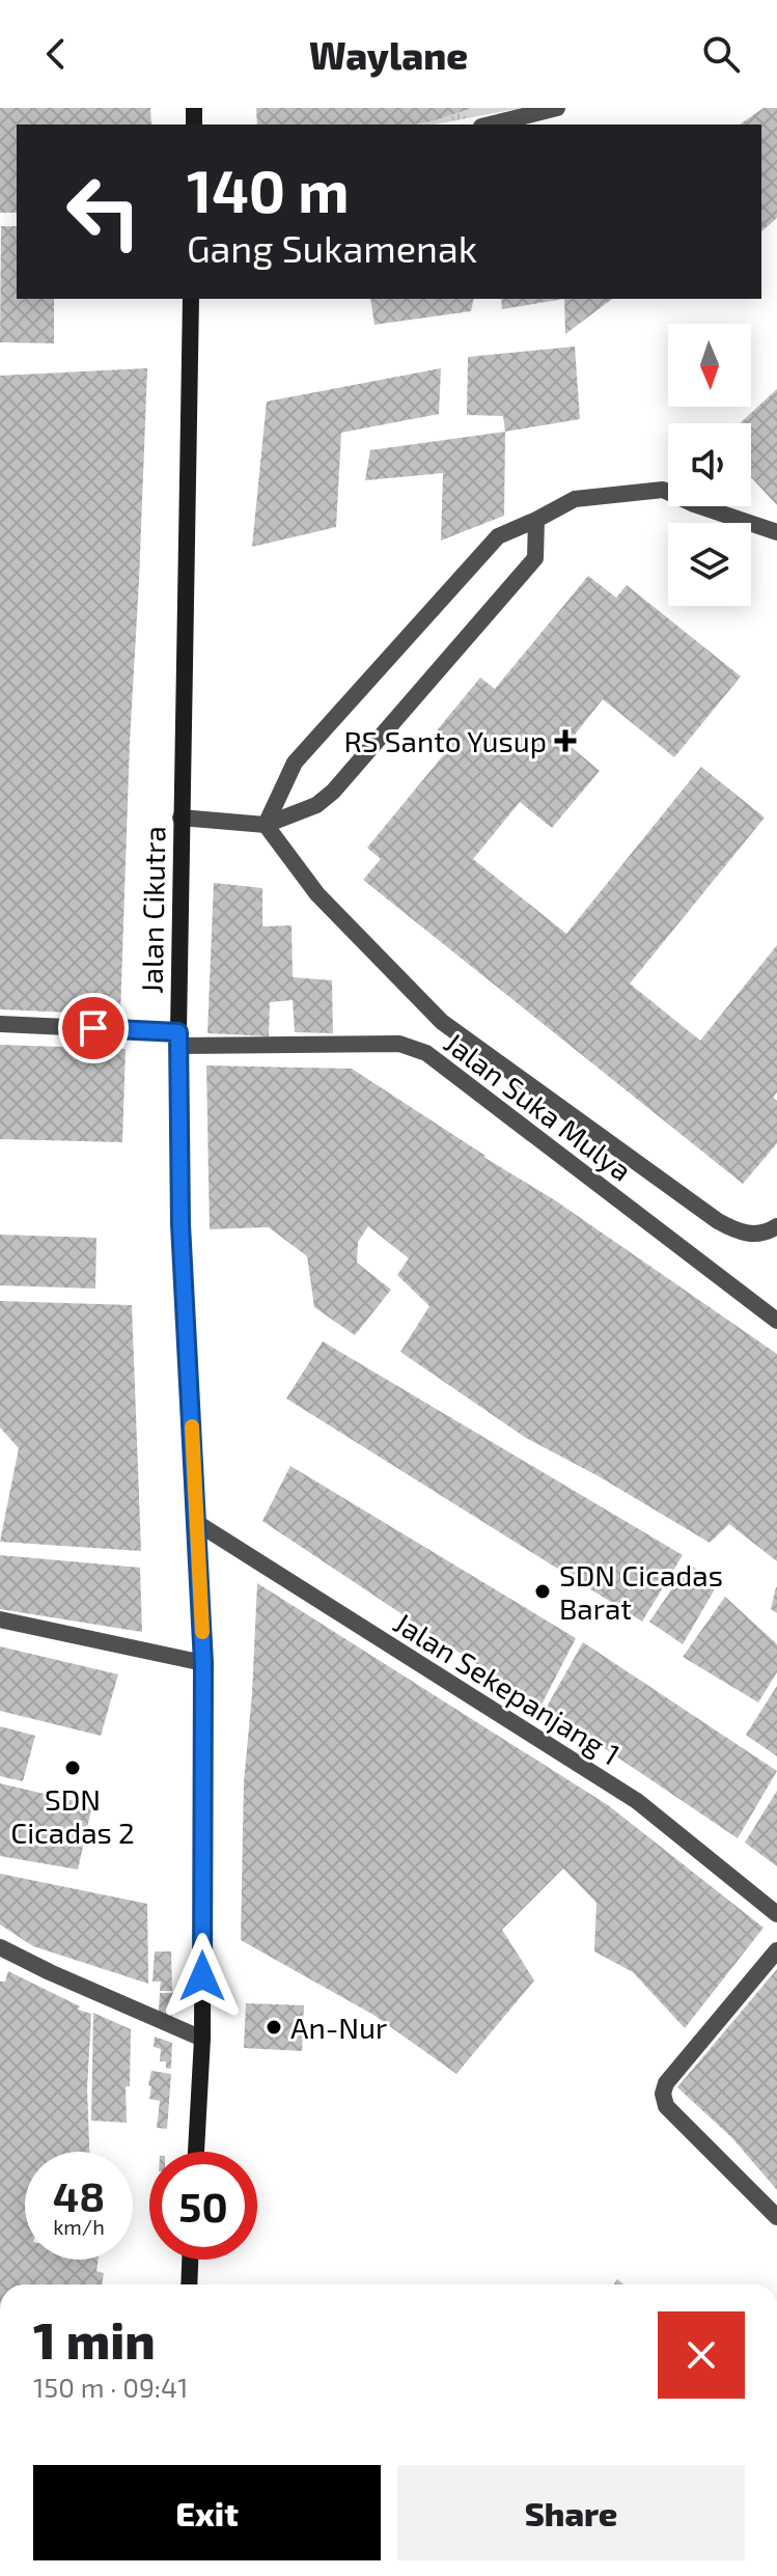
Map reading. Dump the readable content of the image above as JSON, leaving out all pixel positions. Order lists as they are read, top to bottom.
{
  "streets": {
    "main road": ["Jalan Cikutra"],
    "street": ["Jalan Suka Mulya", "Jalan Sekepanjang 1"]
  },
  "crossings": [
    ["Jalan Cikutra", "Jalan Suka Mulya"],
    ["Jalan Cikutra", "Jalan Sekepanjang 1"]
  ],
  "places": {
    "health": ["RS Santo Yusup"],
    "other": ["SDN Cicadas Barat", "SDN Cicadas 2", "An-Nur"]
  },
  "north": "bottom",
  "page": {
    "header": "Waylane",
    "turn": ["140 m", "Gang Sukamenak"],
    "speed": "48 km/h",
    "limit": "50",
    "heading": ["1 min", "150 m · 09:41"],
    "buttons": ["Exit", "Share"]
  }
}
